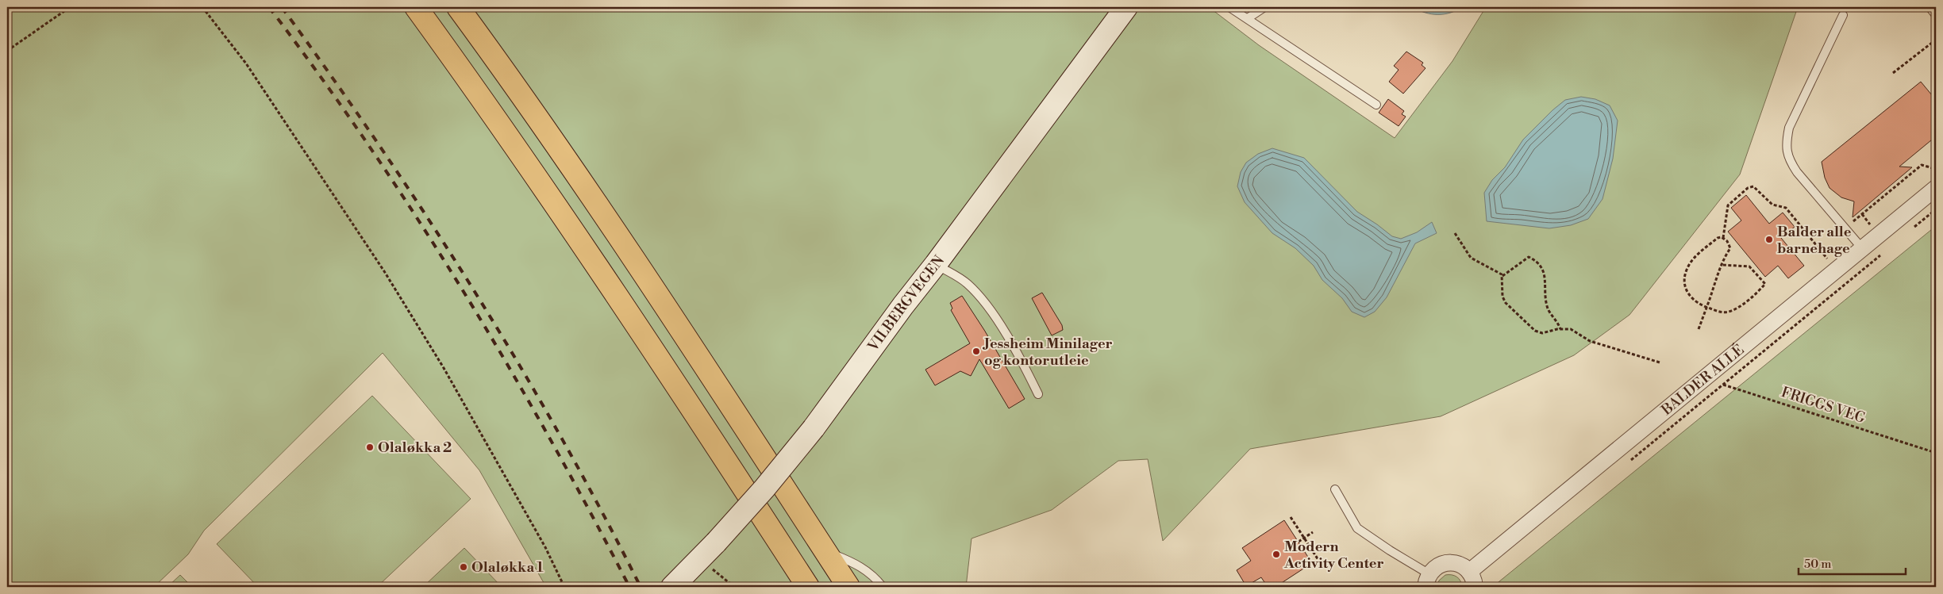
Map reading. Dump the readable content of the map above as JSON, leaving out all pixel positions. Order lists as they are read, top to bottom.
{
  "streets": {
    "main road": ["VILBERGVEGEN"],
    "street": ["BALDER ALLÉ"],
    "path": ["FRIGGS VEG"]
  },
  "crossings": [
    ["BALDER ALLÉ", "FRIGGS VEG"]
  ],
  "places": [
    "Balder alle barnehage",
    "Jessheim Minilager og kontorutleie",
    "Olaløkka 2",
    "Modern Activity Center",
    "Olaløkka 1"
  ],
  "scale_bar": "50 m"
}
